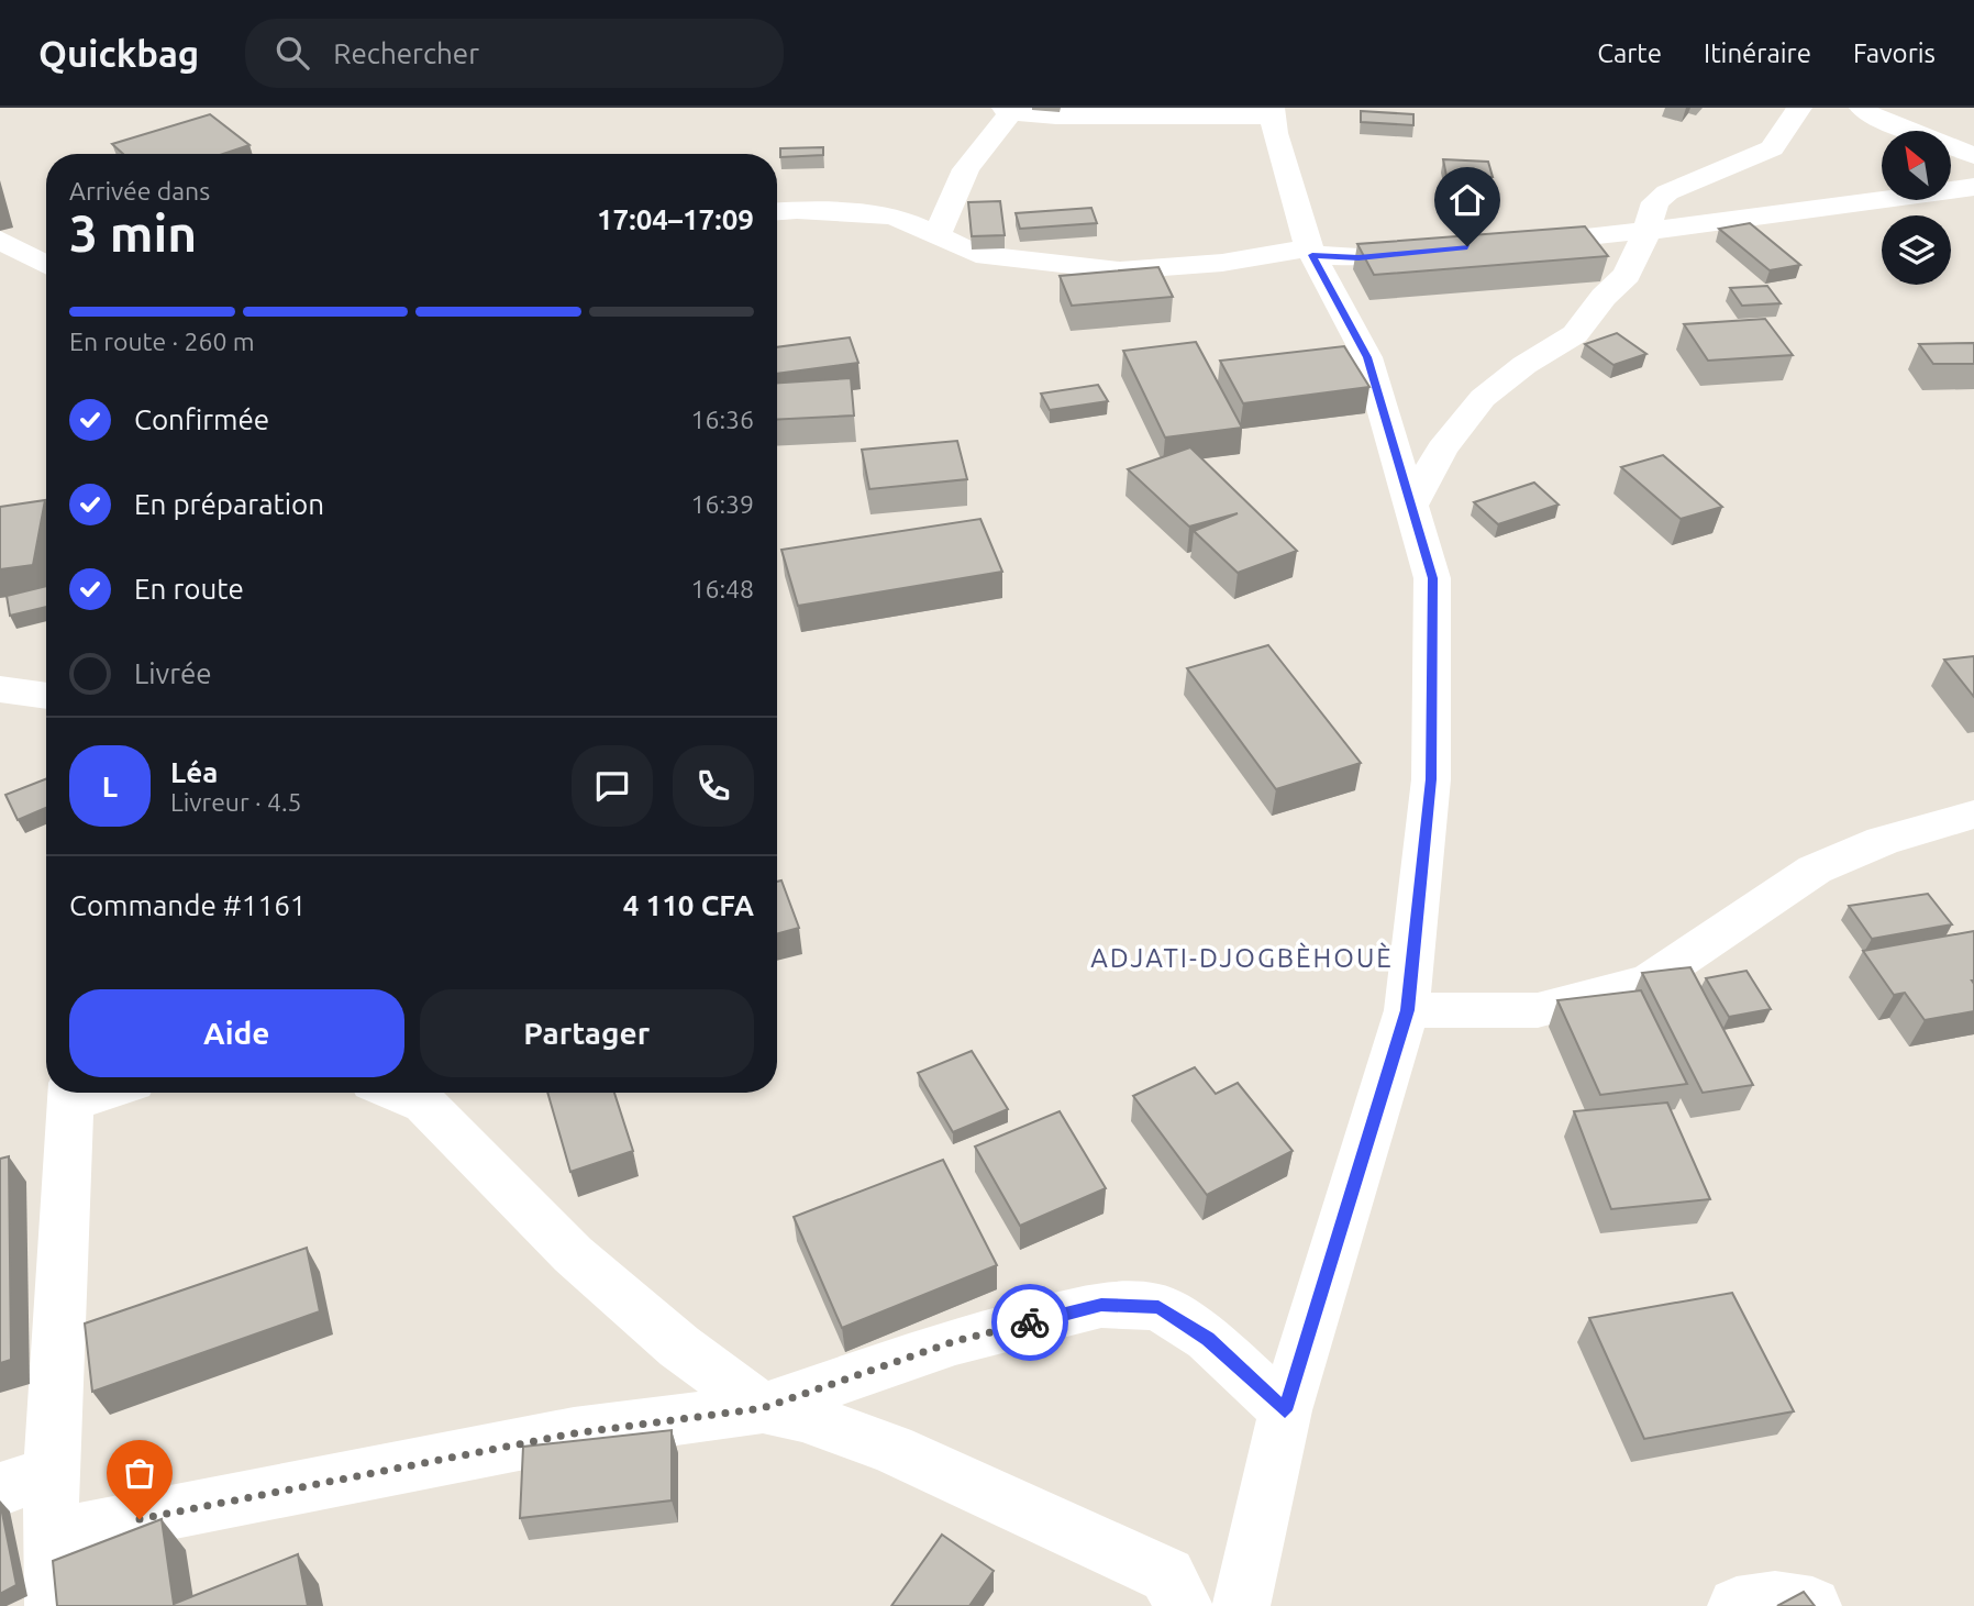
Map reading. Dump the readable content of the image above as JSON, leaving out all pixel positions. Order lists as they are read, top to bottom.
{
  "districts": ["ADJATI-DJOGBÈHOUÈ"],
  "north": "top left",
  "page": {
    "header": "Quickbag",
    "search": "Rechercher",
    "nav": ["Carte", "Itinéraire", "Favoris"],
    "heading": ["3 min", "Arrivée dans", "17:04–17:09"],
    "panel": [
      "Léa",
      "Livreur · 4.5",
      "Commande #1161",
      "4 110 CFA"
    ],
    "bar": "En route · 260 m",
    "list": [
      ["Confirmée", "16:36"],
      ["En préparation", "16:39"],
      ["En route", "16:48"],
      "Livrée"
    ],
    "round": "L",
    "buttons": ["Aide", "Partager"]
  }
}
